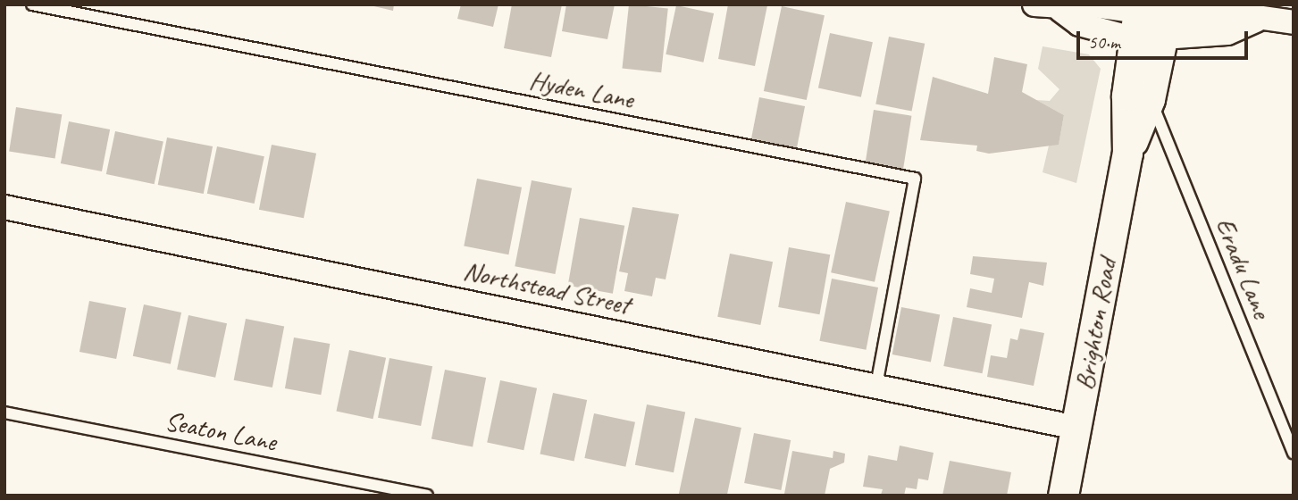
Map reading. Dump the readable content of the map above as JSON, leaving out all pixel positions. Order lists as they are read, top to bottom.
{
  "streets": {
    "street": ["Northstead Street", "Brighton Road"],
    "lane": ["Hyden Lane", "Eradu Lane", "Seaton Lane"]
  },
  "crossings": [
    ["Hyden Lane", "Northstead Street"],
    ["Eradu Lane", "Brighton Road"],
    ["Northstead Street", "Brighton Road"]
  ],
  "scale_bar": "50 m"
}
